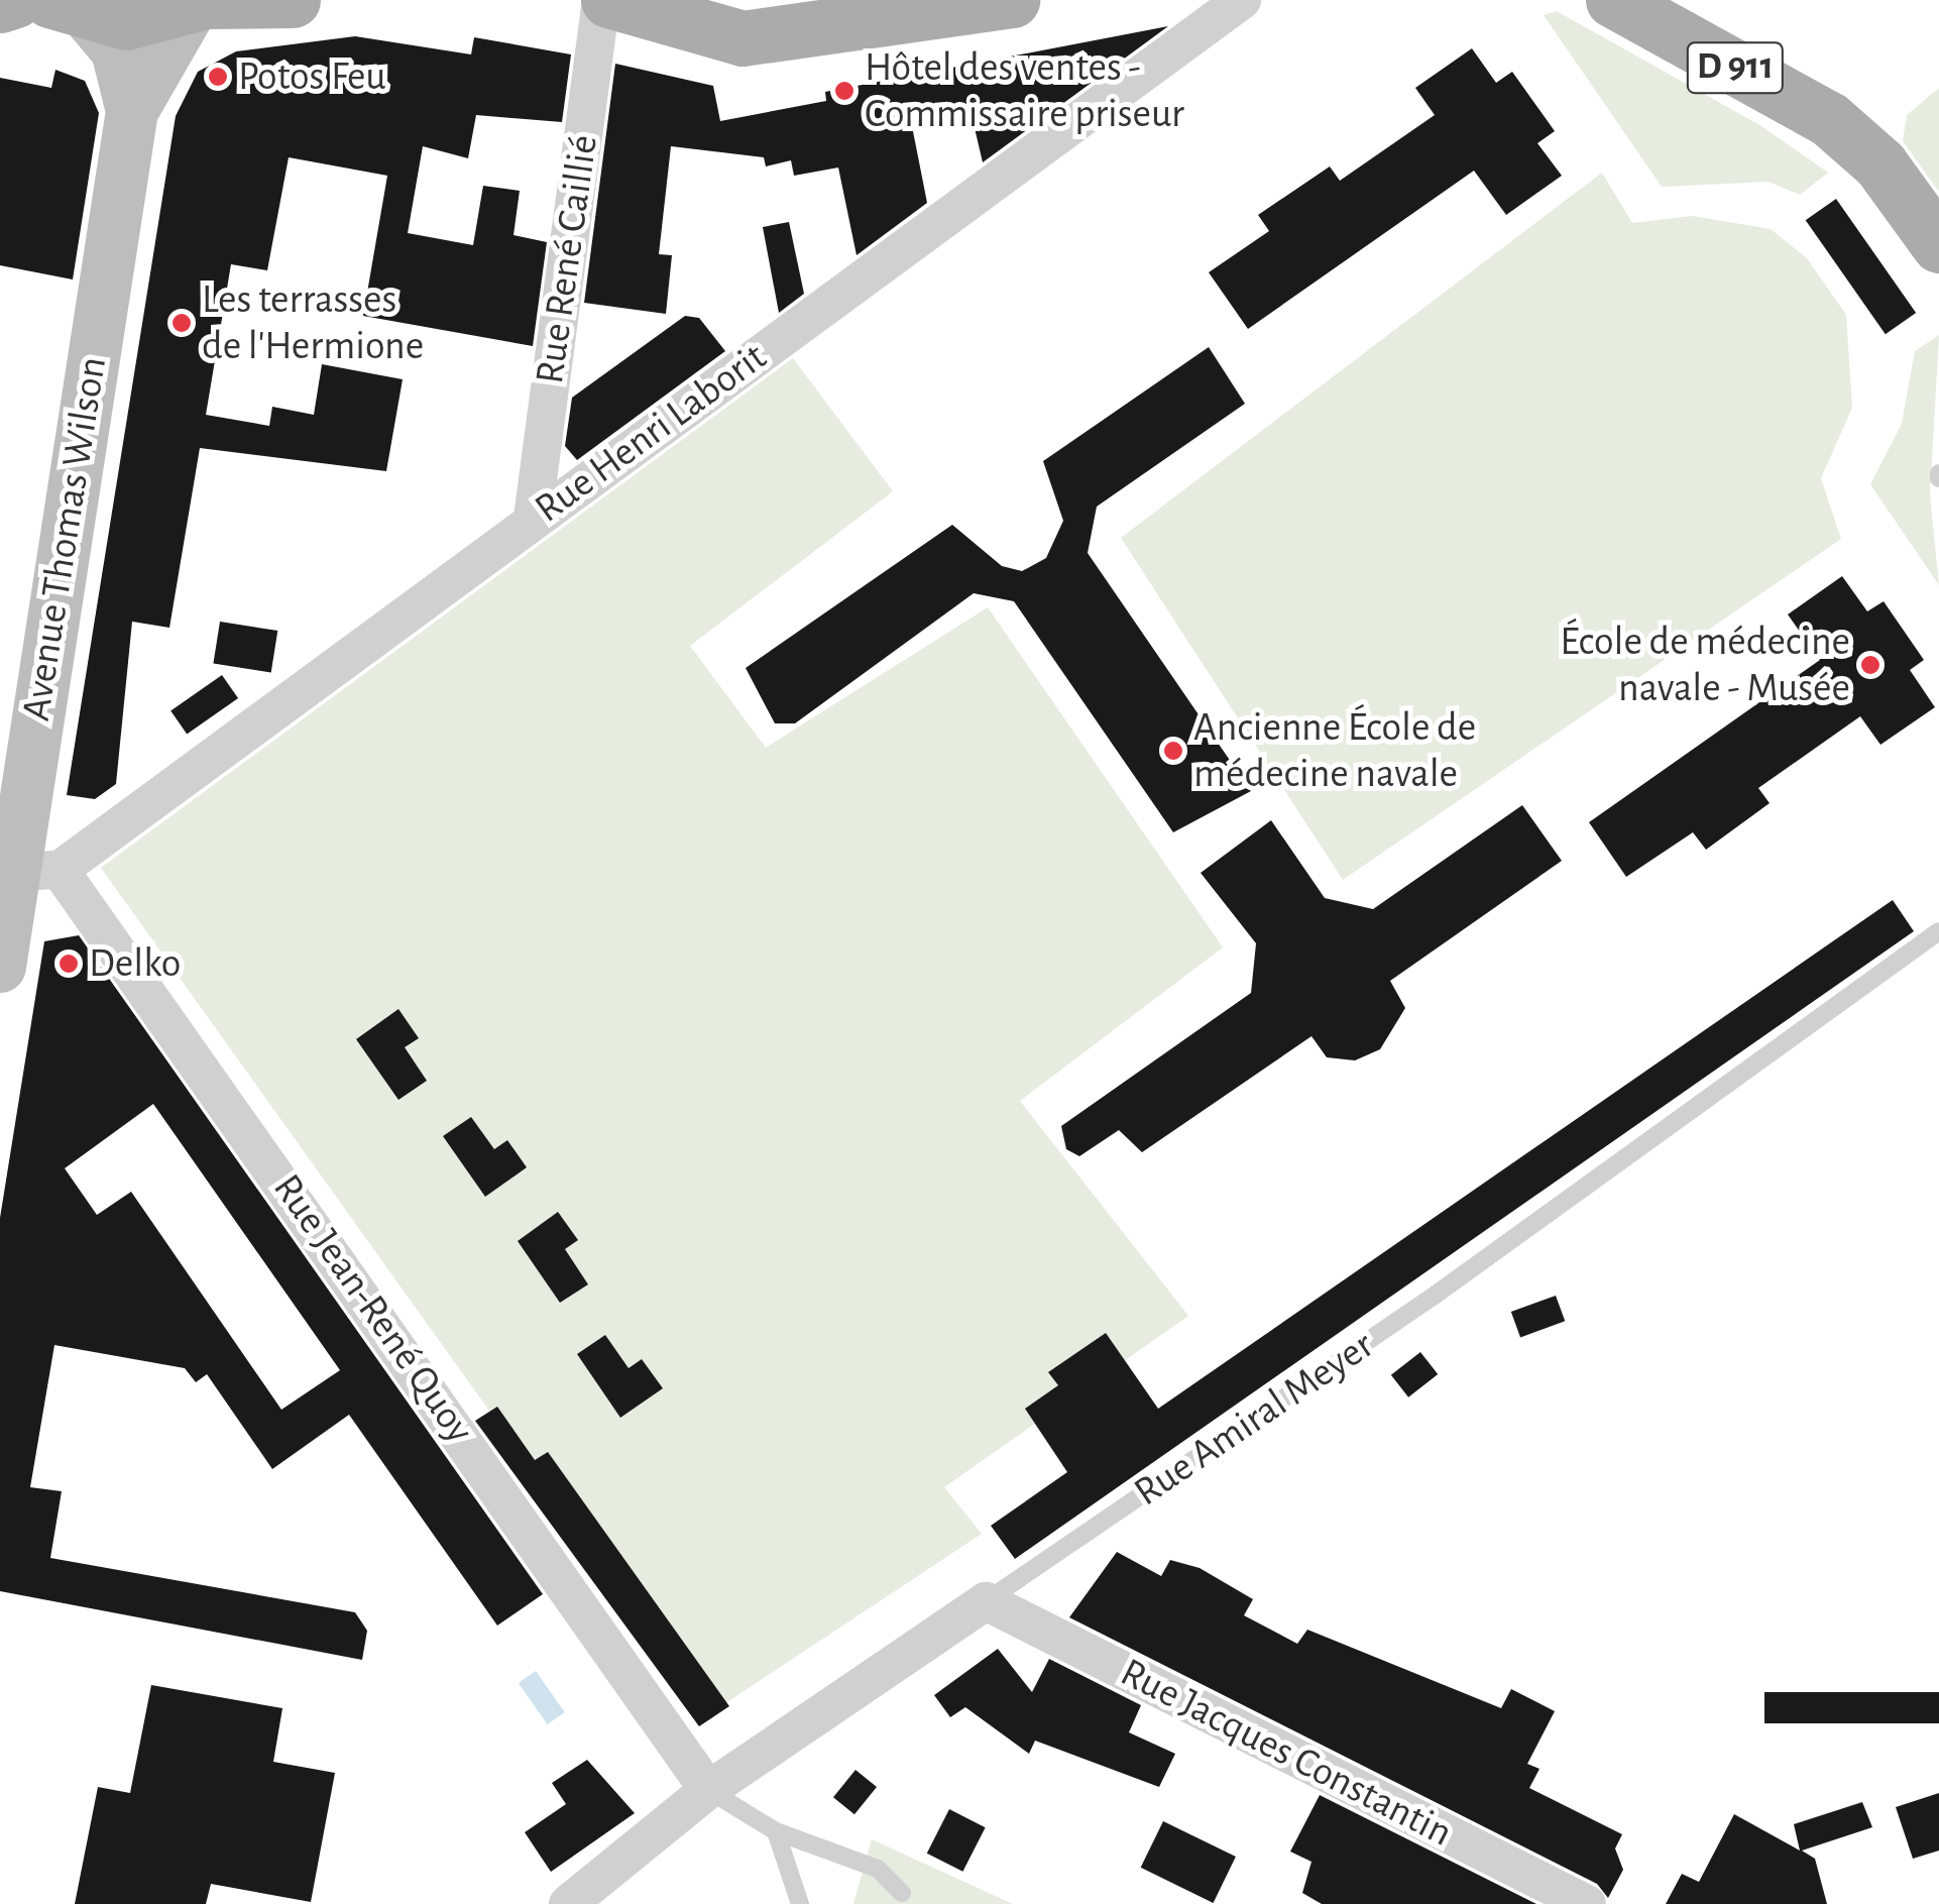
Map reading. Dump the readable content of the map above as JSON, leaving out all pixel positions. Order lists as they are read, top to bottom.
{
  "streets": {
    "main road": ["D 911"],
    "street": [
      "Rue René Caillié",
      "Rue Henri Laborit",
      "Avenue Thomas Wilson",
      "Rue Jean-René Quoy",
      "Rue Amiral Meyer",
      "Rue Jacques Constantin"
    ]
  },
  "crossings": [
    ["Rue René Caillié", "Rue Henri Laborit"],
    ["Rue Henri Laborit", "Avenue Thomas Wilson"],
    ["Rue Henri Laborit", "Rue Jean-René Quoy"],
    ["Avenue Thomas Wilson", "Rue Jean-René Quoy"],
    ["Rue Jean-René Quoy", "Rue Amiral Meyer"],
    ["Rue Amiral Meyer", "Rue Jacques Constantin"]
  ],
  "places": [
    "Potos Feu",
    "Hôtel des ventes - Commissaire priseur",
    "Les terrasses de l'Hermione",
    "École de médecine navale - Musée",
    "Ancienne École de médecine navale",
    "Delko"
  ]
}
